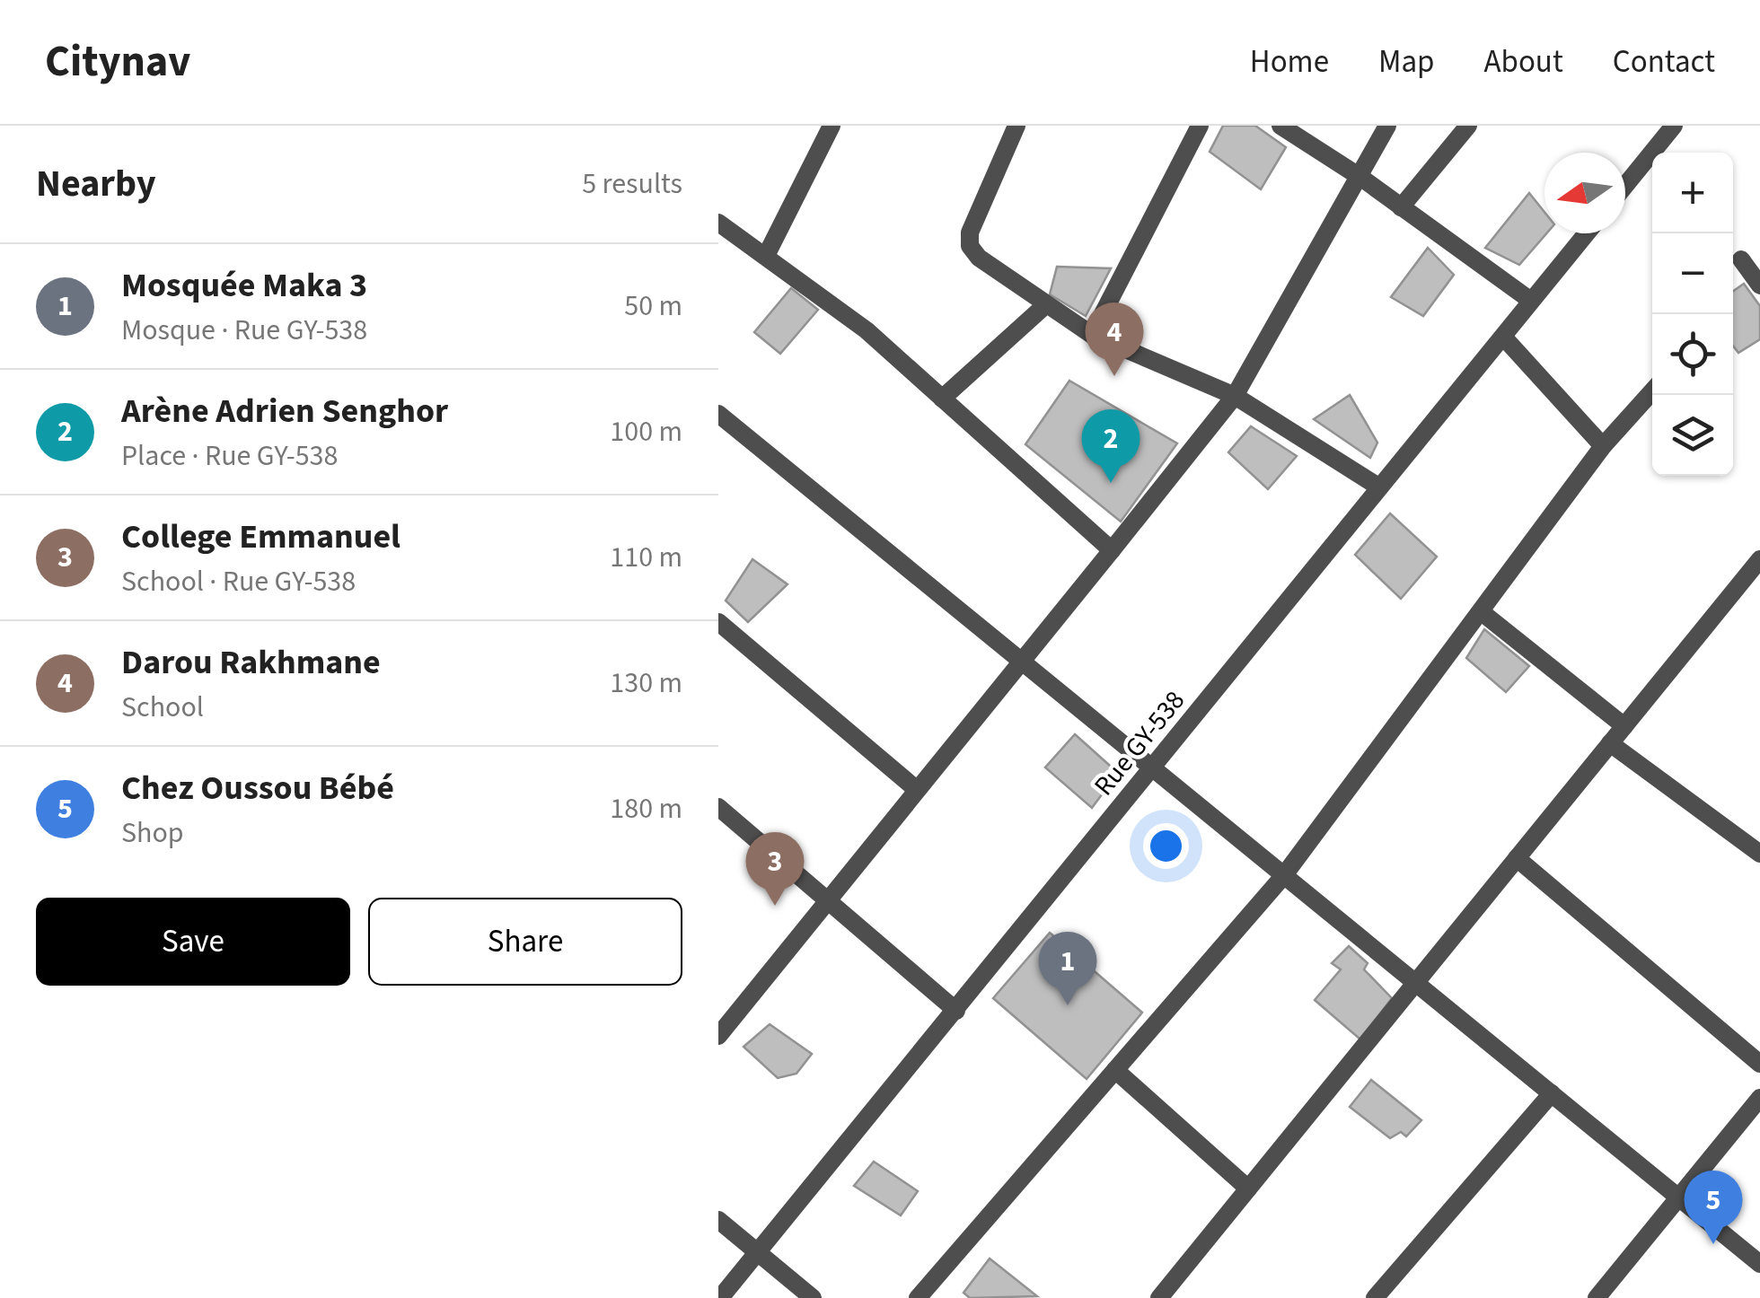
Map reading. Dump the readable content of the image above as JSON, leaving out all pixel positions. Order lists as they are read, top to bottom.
{
  "streets": {
    "street": ["Rue GY-538"]
  },
  "north": "left",
  "page": {
    "header": "Citynav",
    "nav": [
      "Home",
      "Map",
      "About",
      "Contact"
    ],
    "heading": ["Nearby", "5 results"],
    "map_buttons": ["+", "−"],
    "list": [
      {
        "mark": "1",
        "name": "Mosquée Maka 3",
        "note": "Mosque · Rue GY-538",
        "value": "50 m"
      },
      {
        "mark": "2",
        "name": "Arène Adrien Senghor",
        "note": "Place · Rue GY-538",
        "value": "100 m"
      },
      {
        "mark": "3",
        "name": "College Emmanuel",
        "note": "School · Rue GY-538",
        "value": "110 m"
      },
      {
        "mark": "4",
        "name": "Darou Rakhmane",
        "note": "School",
        "value": "130 m"
      },
      {
        "mark": "5",
        "name": "Chez Oussou Bébé",
        "note": "Shop",
        "value": "180 m"
      }
    ],
    "pins": [
      "4",
      "2",
      "3",
      "1",
      "5"
    ],
    "buttons": ["Save", "Share"]
  }
}
